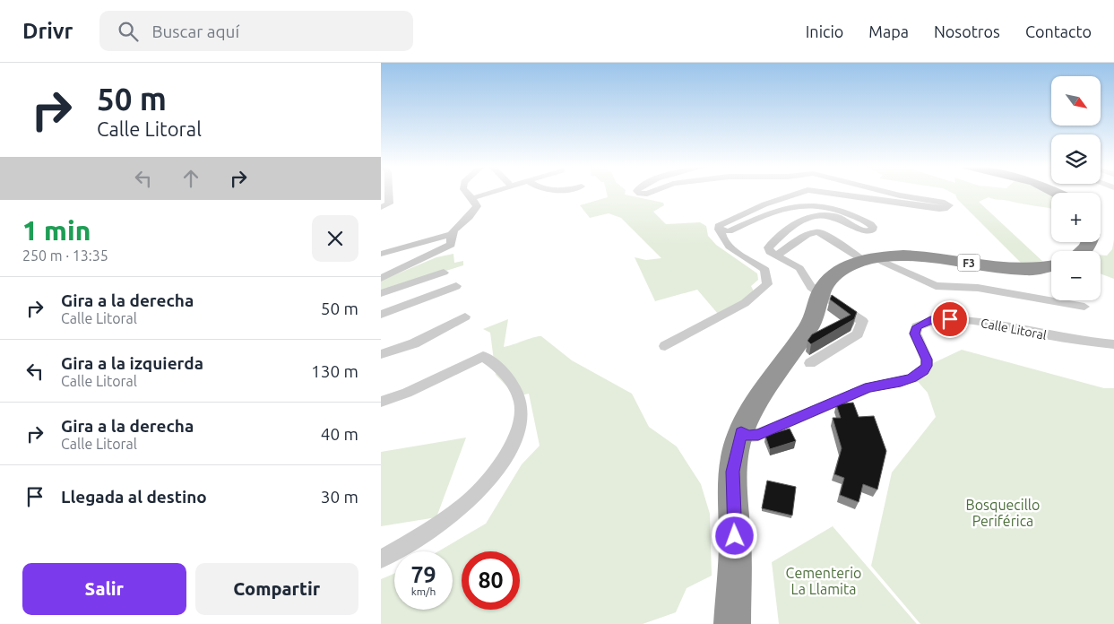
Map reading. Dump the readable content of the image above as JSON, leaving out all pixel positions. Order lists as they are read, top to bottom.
{
  "streets": {
    "highway": ["F3"],
    "street": ["Calle Litoral"]
  },
  "crossings": [
    ["F3", "Calle Litoral"]
  ],
  "parks": ["Bosquecillo Periférica", "Cementerio La Llamita"],
  "north": "bottom right",
  "page": {
    "header": "Drivr",
    "search": "Buscar aquí",
    "nav": [
      "Inicio",
      "Mapa",
      "Nosotros",
      "Contacto"
    ],
    "turn": ["50 m", "Calle Litoral"],
    "map_buttons": ["+", "−"],
    "heading": ["1 min", "250 m · 13:35"],
    "list": [
      {
        "name": "Gira a la derecha",
        "note": "Calle Litoral",
        "value": "50 m"
      },
      {
        "name": "Gira a la izquierda",
        "note": "Calle Litoral",
        "value": "130 m"
      },
      {
        "name": "Gira a la derecha",
        "note": "Calle Litoral",
        "value": "40 m"
      },
      {
        "name": "Llegada al destino",
        "value": "30 m"
      }
    ],
    "speed": "79 km/h",
    "limit": "80",
    "buttons": ["Salir", "Compartir"]
  }
}
